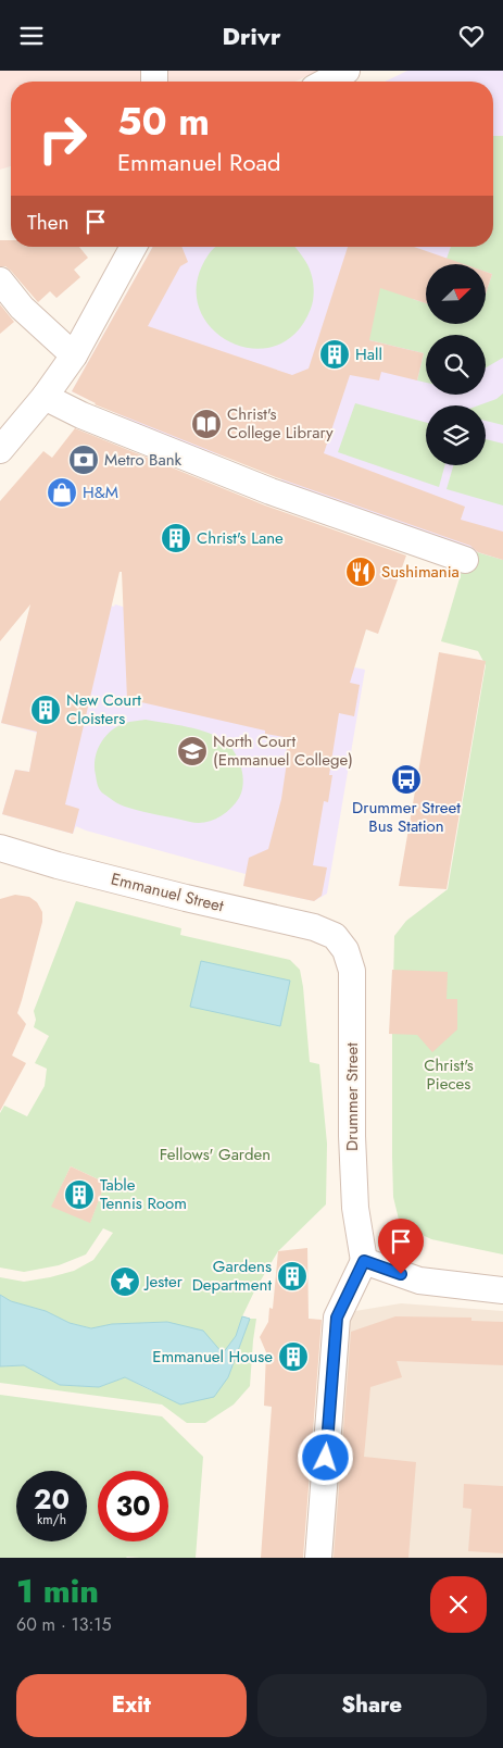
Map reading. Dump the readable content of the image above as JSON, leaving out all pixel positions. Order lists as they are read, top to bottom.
{
  "streets": {
    "street": ["Emmanuel Street", "Drummer Street"]
  },
  "crossings": [
    ["Emmanuel Street", "Drummer Street"]
  ],
  "parks": ["Christ's Pieces", "Fellows' Garden"],
  "places": {
    "building": [
      "Hall",
      "Christ's Lane",
      "New Court Cloisters",
      "Table Tennis Room",
      "Gardens Department",
      "Emmanuel House"
    ],
    "library": ["Christ's College Library"],
    "bank": ["Metro Bank"],
    "shop": ["H&M"],
    "restaurant": ["Sushimania"],
    "school or university": ["North Court (Emmanuel College)"],
    "bus stop": ["Drummer Street Bus Station"],
    "place": ["Jester"]
  },
  "north": "top right",
  "page": {
    "header": "Drivr",
    "turn": ["50 m", "Emmanuel Road"],
    "then": "Then",
    "speed": "20 km/h",
    "limit": "30",
    "heading": ["1 min", "60 m · 13:15"],
    "buttons": ["Exit", "Share"]
  }
}
